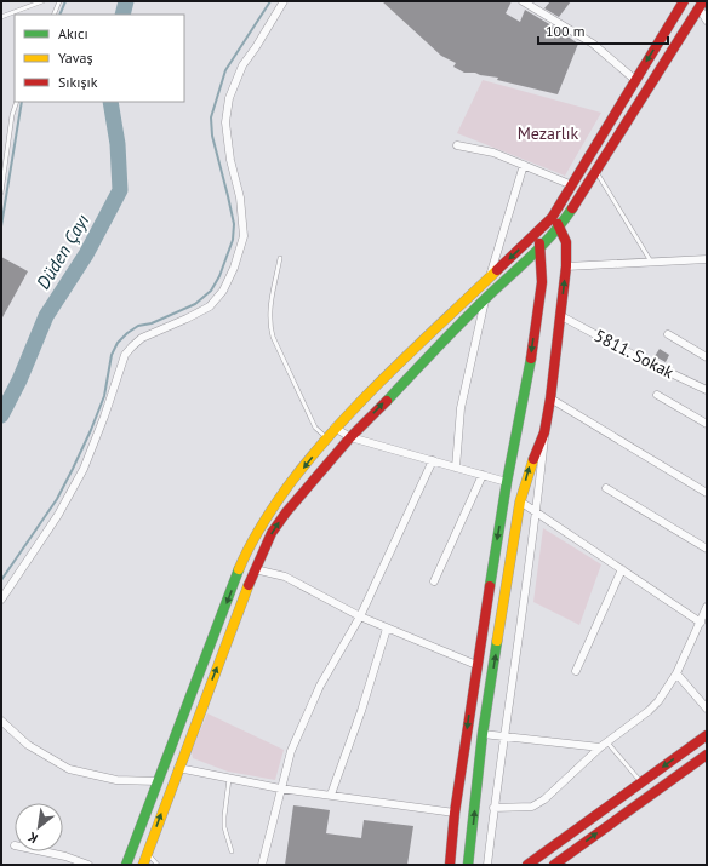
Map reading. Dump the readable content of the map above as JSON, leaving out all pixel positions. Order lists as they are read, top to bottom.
{
  "streets": {
    "street": ["5811. Sokak"]
  },
  "water": ["Düden Çayı"],
  "parks": ["Mezarlık"],
  "legend": ["Akıcı", "Yavaş", "Sıkışık"],
  "scale_bar": "100 m",
  "north": "bottom left"
}
